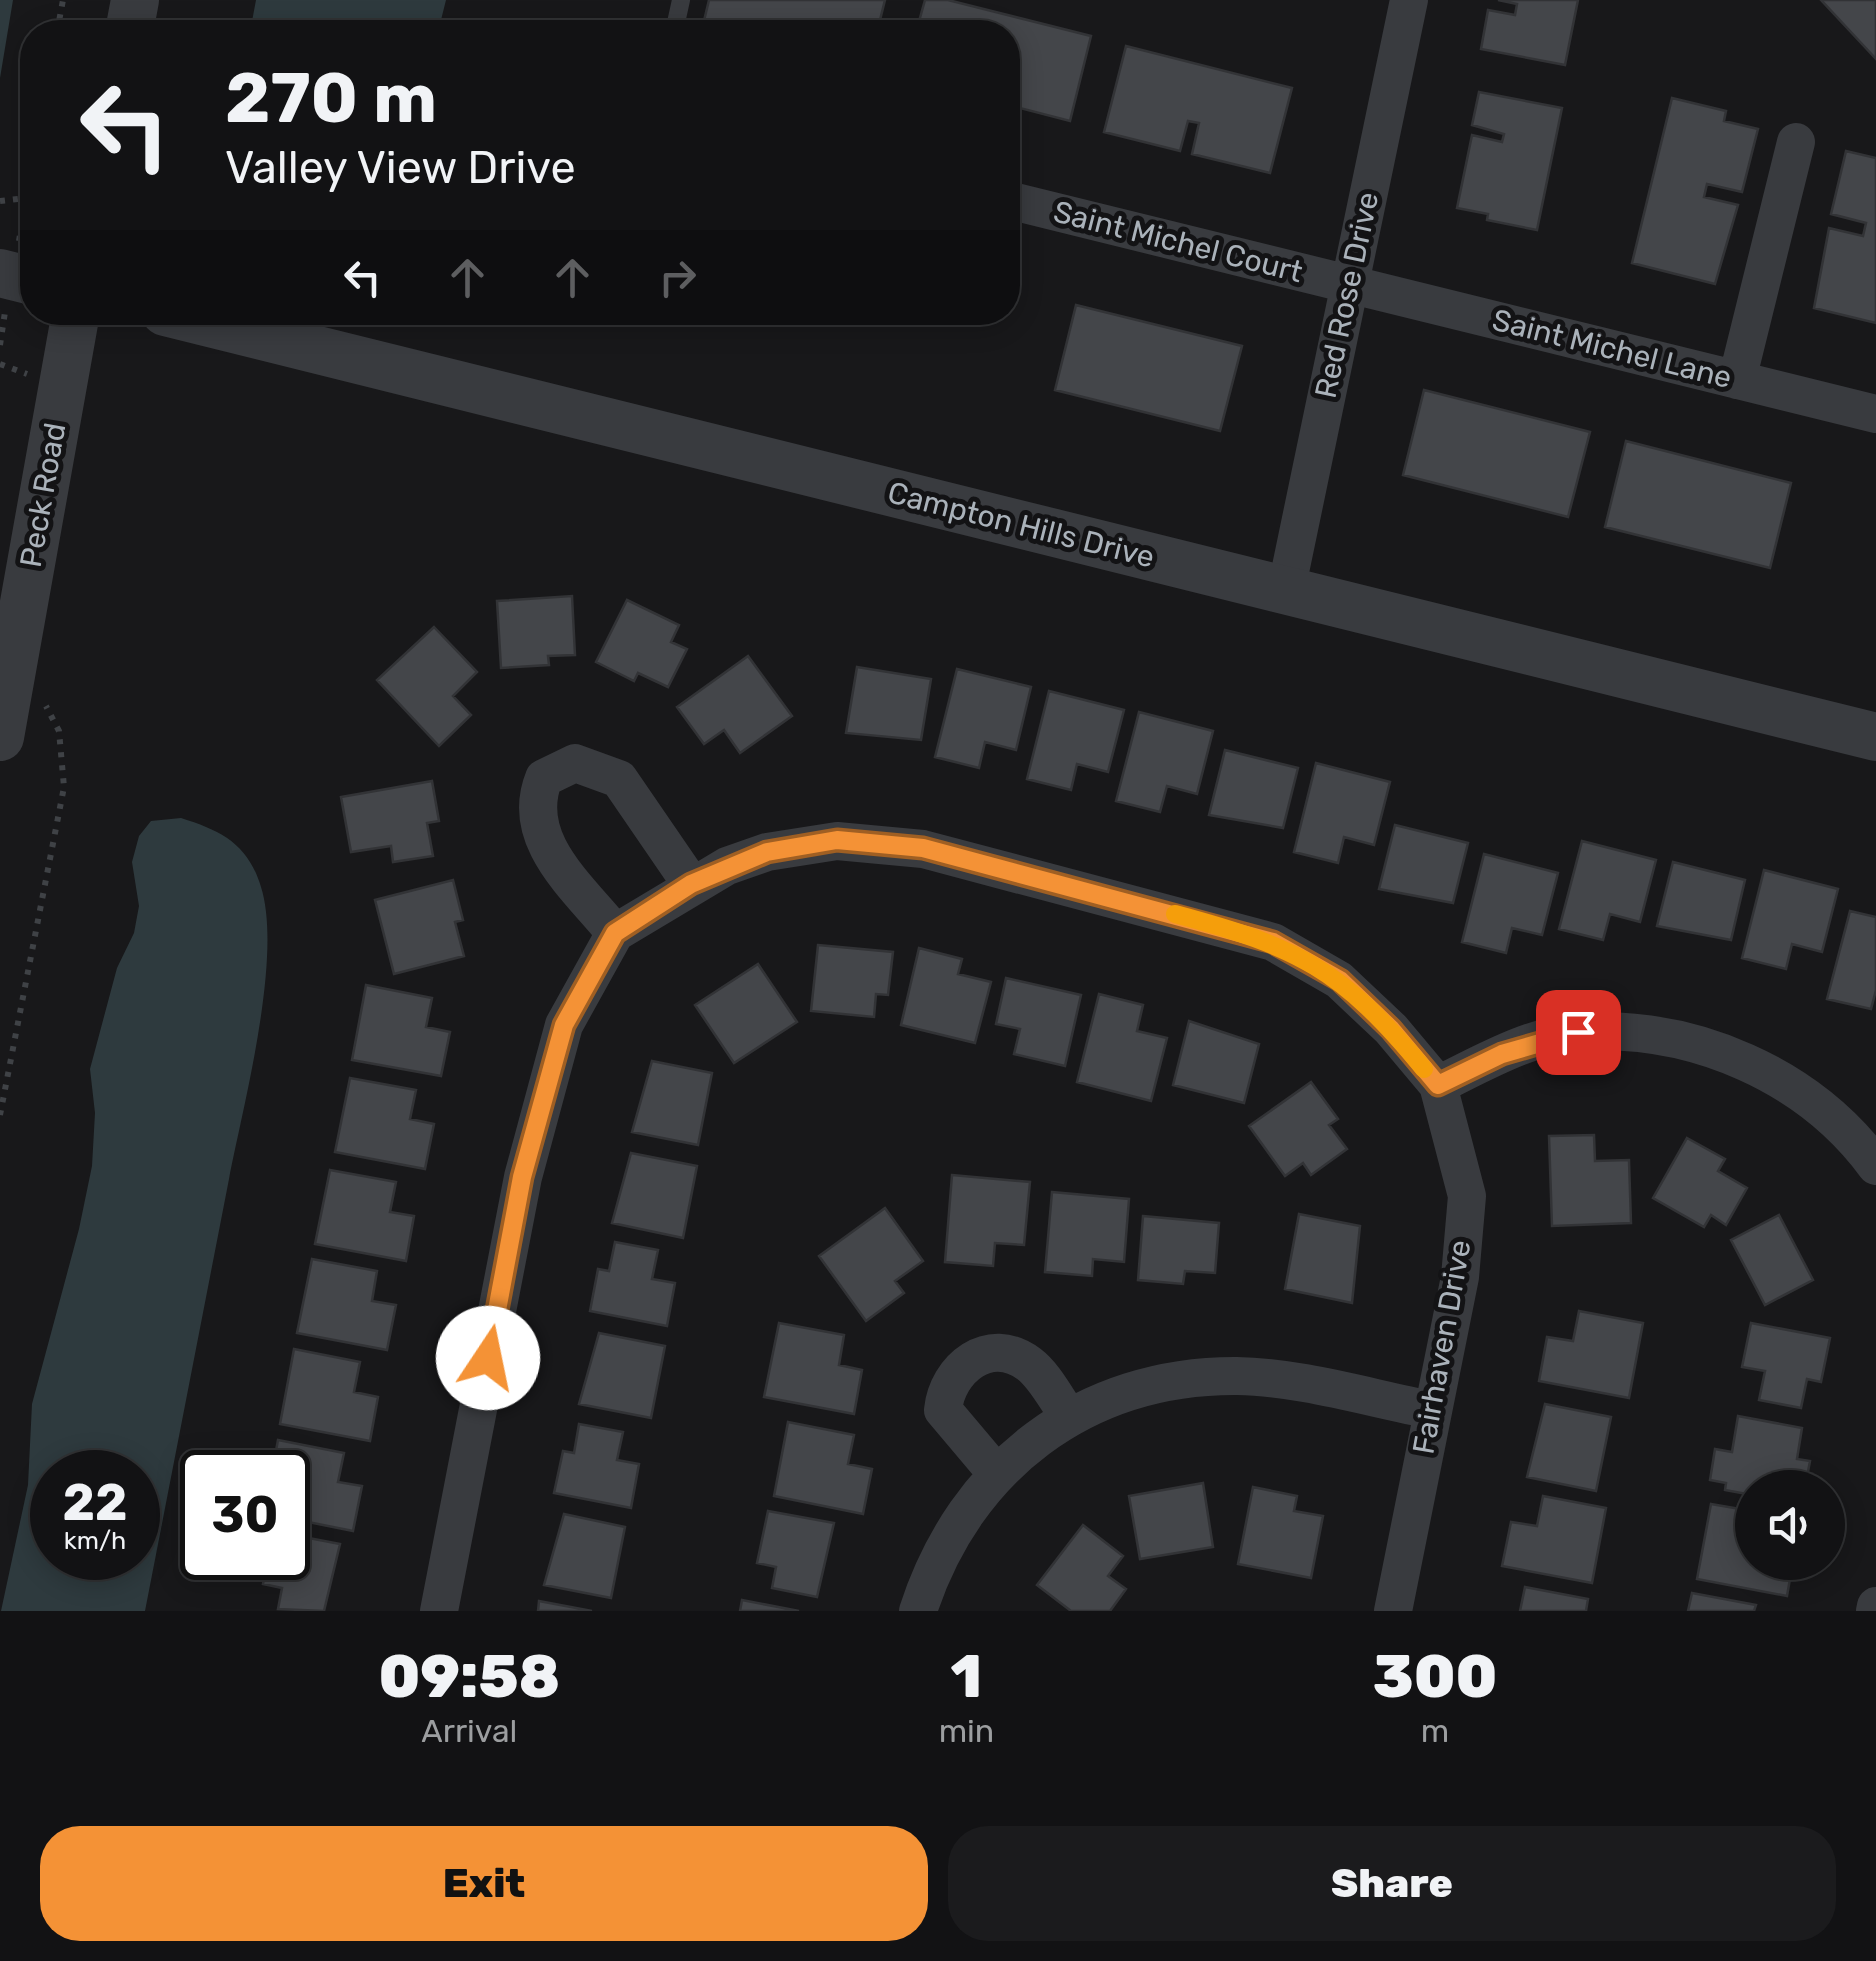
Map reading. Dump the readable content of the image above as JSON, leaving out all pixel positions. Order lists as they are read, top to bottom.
{
  "streets": {
    "street": [
      "Saint Michel Court",
      "Red Rose Drive",
      "Saint Michel Lane",
      "Peck Road",
      "Campton Hills Drive",
      "Fairhaven Drive"
    ]
  },
  "crossings": [
    ["Saint Michel Court", "Red Rose Drive"],
    ["Saint Michel Court", "Saint Michel Lane"],
    ["Red Rose Drive", "Saint Michel Lane"],
    ["Red Rose Drive", "Campton Hills Drive"]
  ],
  "page": {
    "turn": ["270 m", "Valley View Drive"],
    "speed": "22 km/h",
    "limit": "30",
    "eta": [
      "09:58",
      "Arrival",
      "1",
      "min",
      "300",
      "m"
    ],
    "buttons": ["Exit", "Share"]
  }
}
